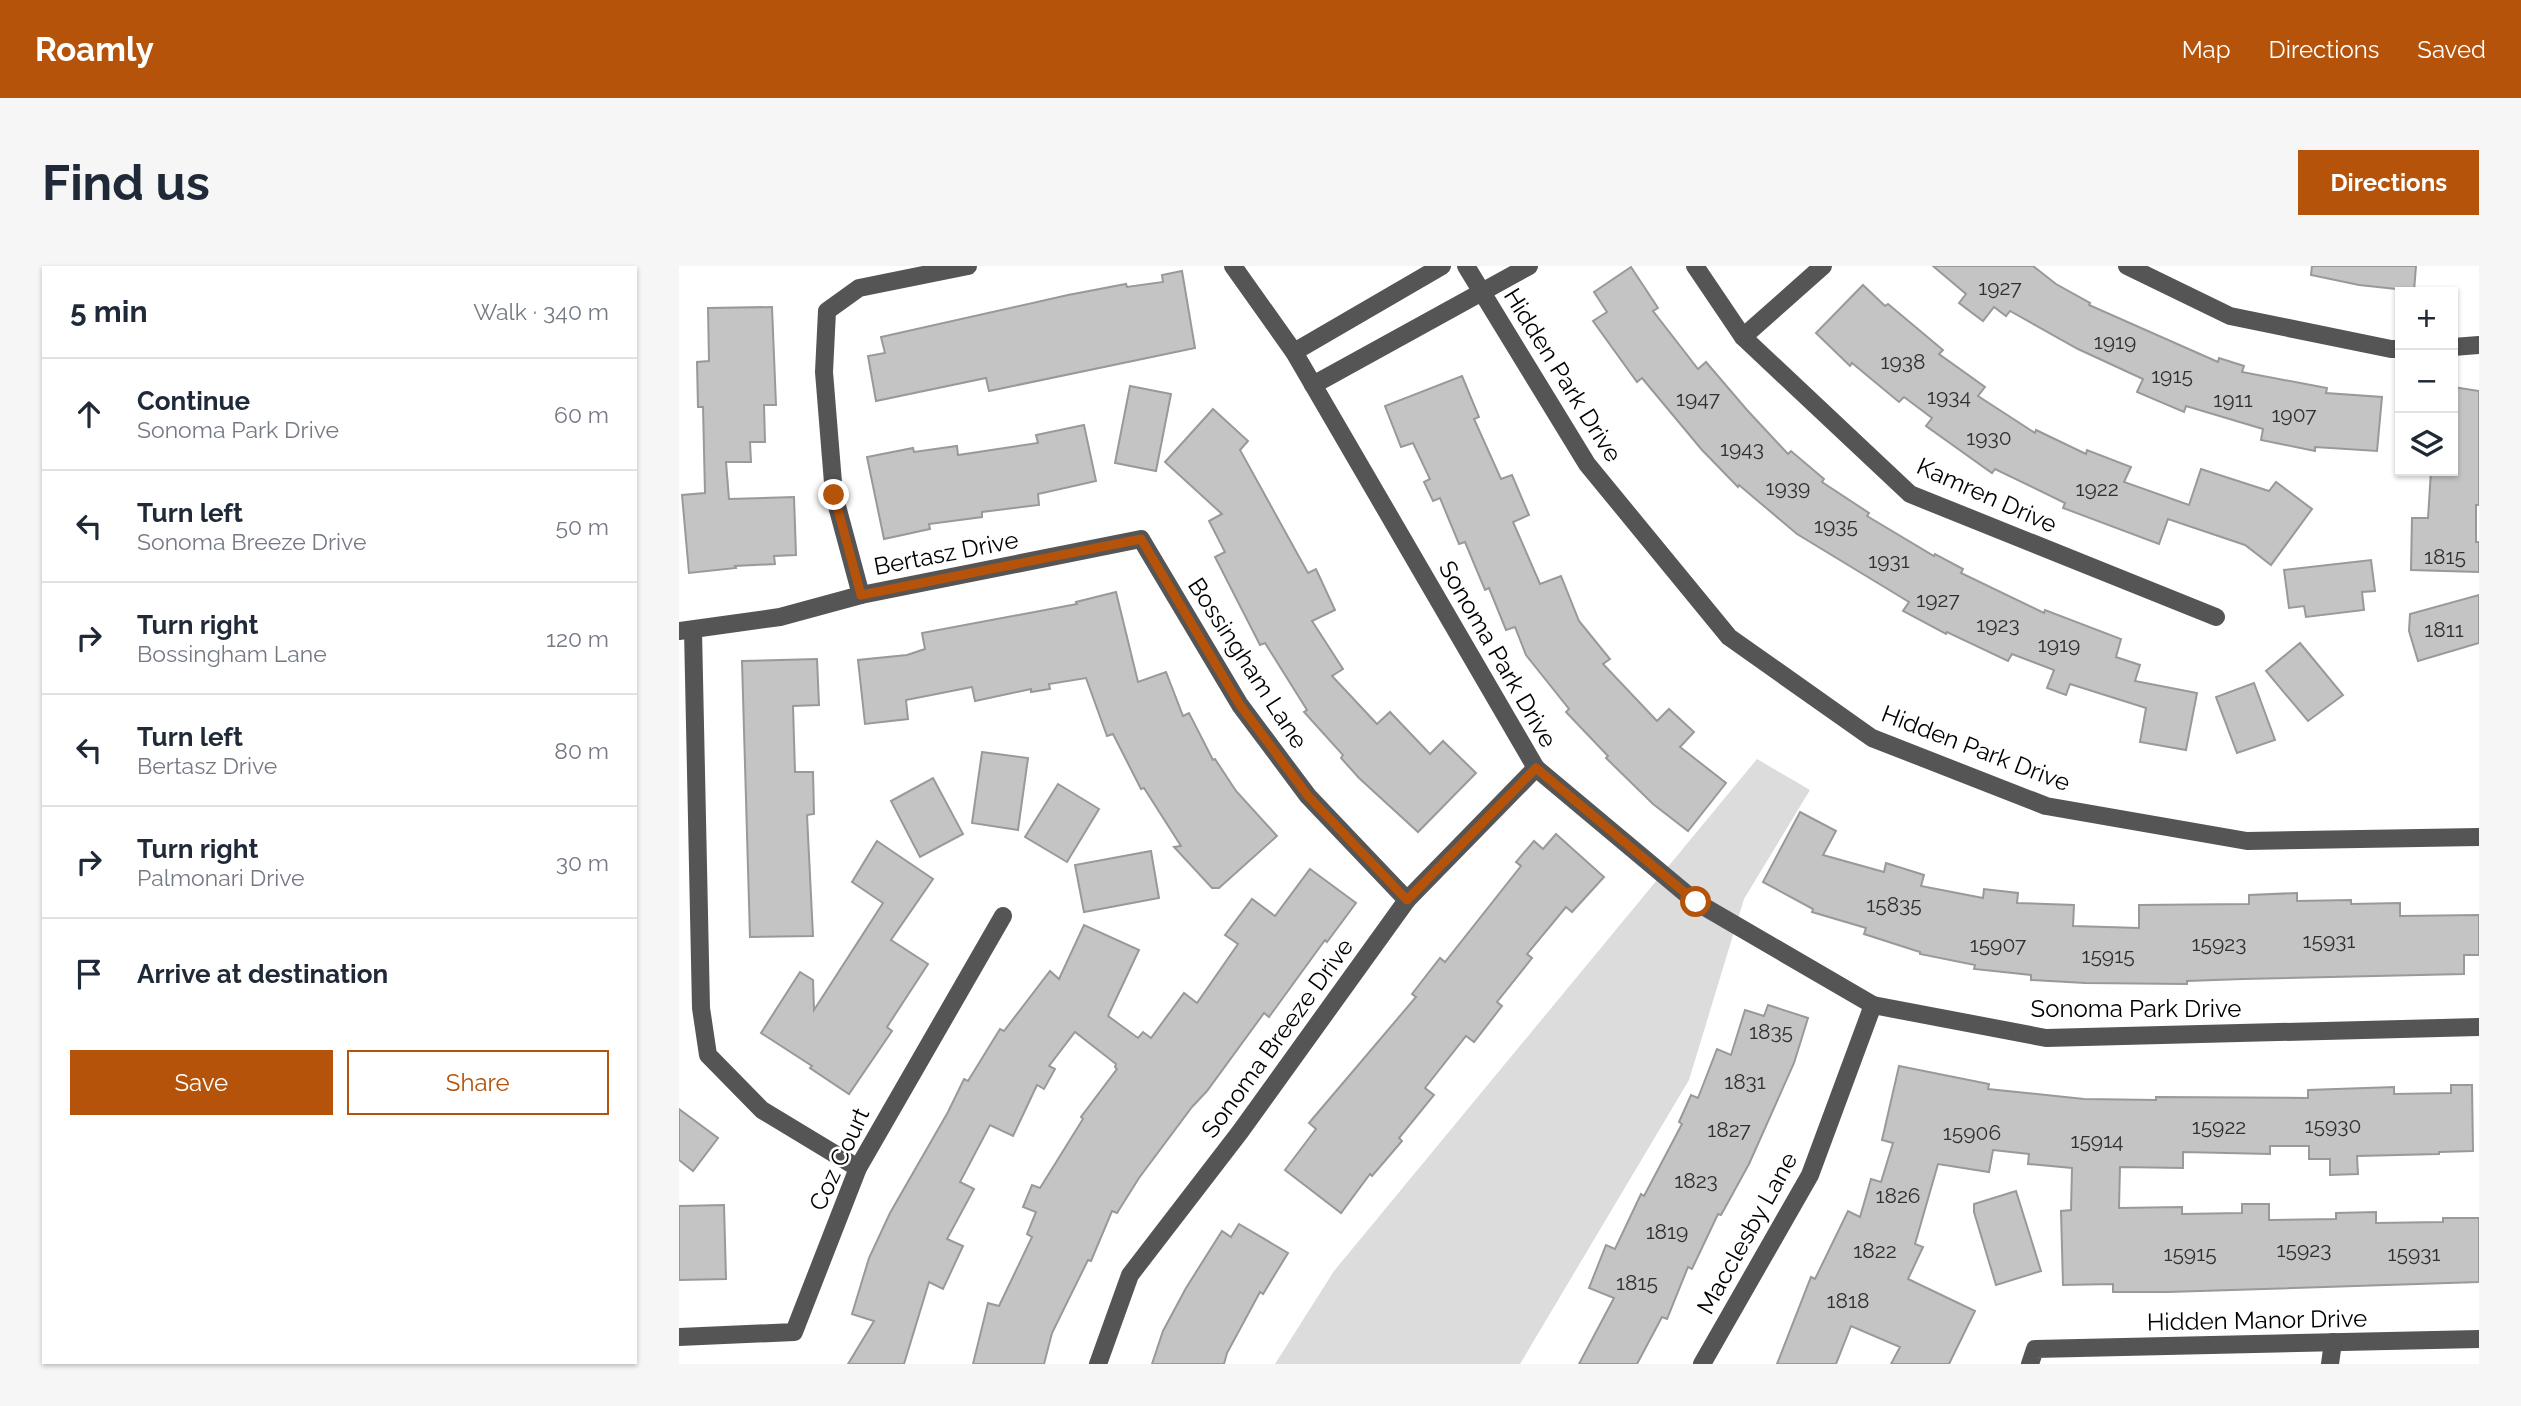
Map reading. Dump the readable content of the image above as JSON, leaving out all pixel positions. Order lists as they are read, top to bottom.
{
  "streets": {
    "street": [
      "Hidden Park Drive",
      "Kamren Drive",
      "Bertasz Drive",
      "Sonoma Park Drive",
      "Bossingham Lane",
      "Sonoma Breeze Drive",
      "Coz Court",
      "Macclesby Lane",
      "Hidden Manor Drive"
    ]
  },
  "crossings": [
    ["Bertasz Drive", "Bossingham Lane"],
    ["Sonoma Park Drive", "Sonoma Breeze Drive"],
    ["Sonoma Park Drive", "Macclesby Lane"],
    ["Bossingham Lane", "Sonoma Breeze Drive"]
  ],
  "house_numbers": [
    "1927",
    "1919",
    "1938",
    "1915",
    "1934",
    "1947",
    "1911",
    "1907",
    "1930",
    "1943",
    "1939",
    "1922",
    "1935",
    "1815",
    "1931",
    "1927",
    "1923",
    "1811",
    "1919",
    "15835",
    "15931",
    "15923",
    "15907",
    "15915",
    "1835",
    "1831",
    "15930",
    "15922",
    "1827",
    "15906",
    "15914",
    "1823",
    "1826",
    "1819",
    "15923",
    "1822",
    "15915",
    "15931",
    "1815",
    "1818"
  ],
  "page": {
    "header": "Roamly",
    "nav": ["Map", "Directions", "Saved"],
    "buttons": [
      "Directions",
      ["Save", "Share"]
    ],
    "title": "Find us",
    "heading": ["5 min", "Walk · 340 m"],
    "map_buttons": ["+", "−"],
    "list": [
      ["Continue", "Sonoma Park Drive", "60 m"],
      ["Turn left", "Sonoma Breeze Drive", "50 m"],
      ["Turn right", "Bossingham Lane", "120 m"],
      ["Turn left", "Bertasz Drive", "80 m"],
      ["Turn right", "Palmonari Drive", "30 m"],
      "Arrive at destination"
    ]
  }
}
